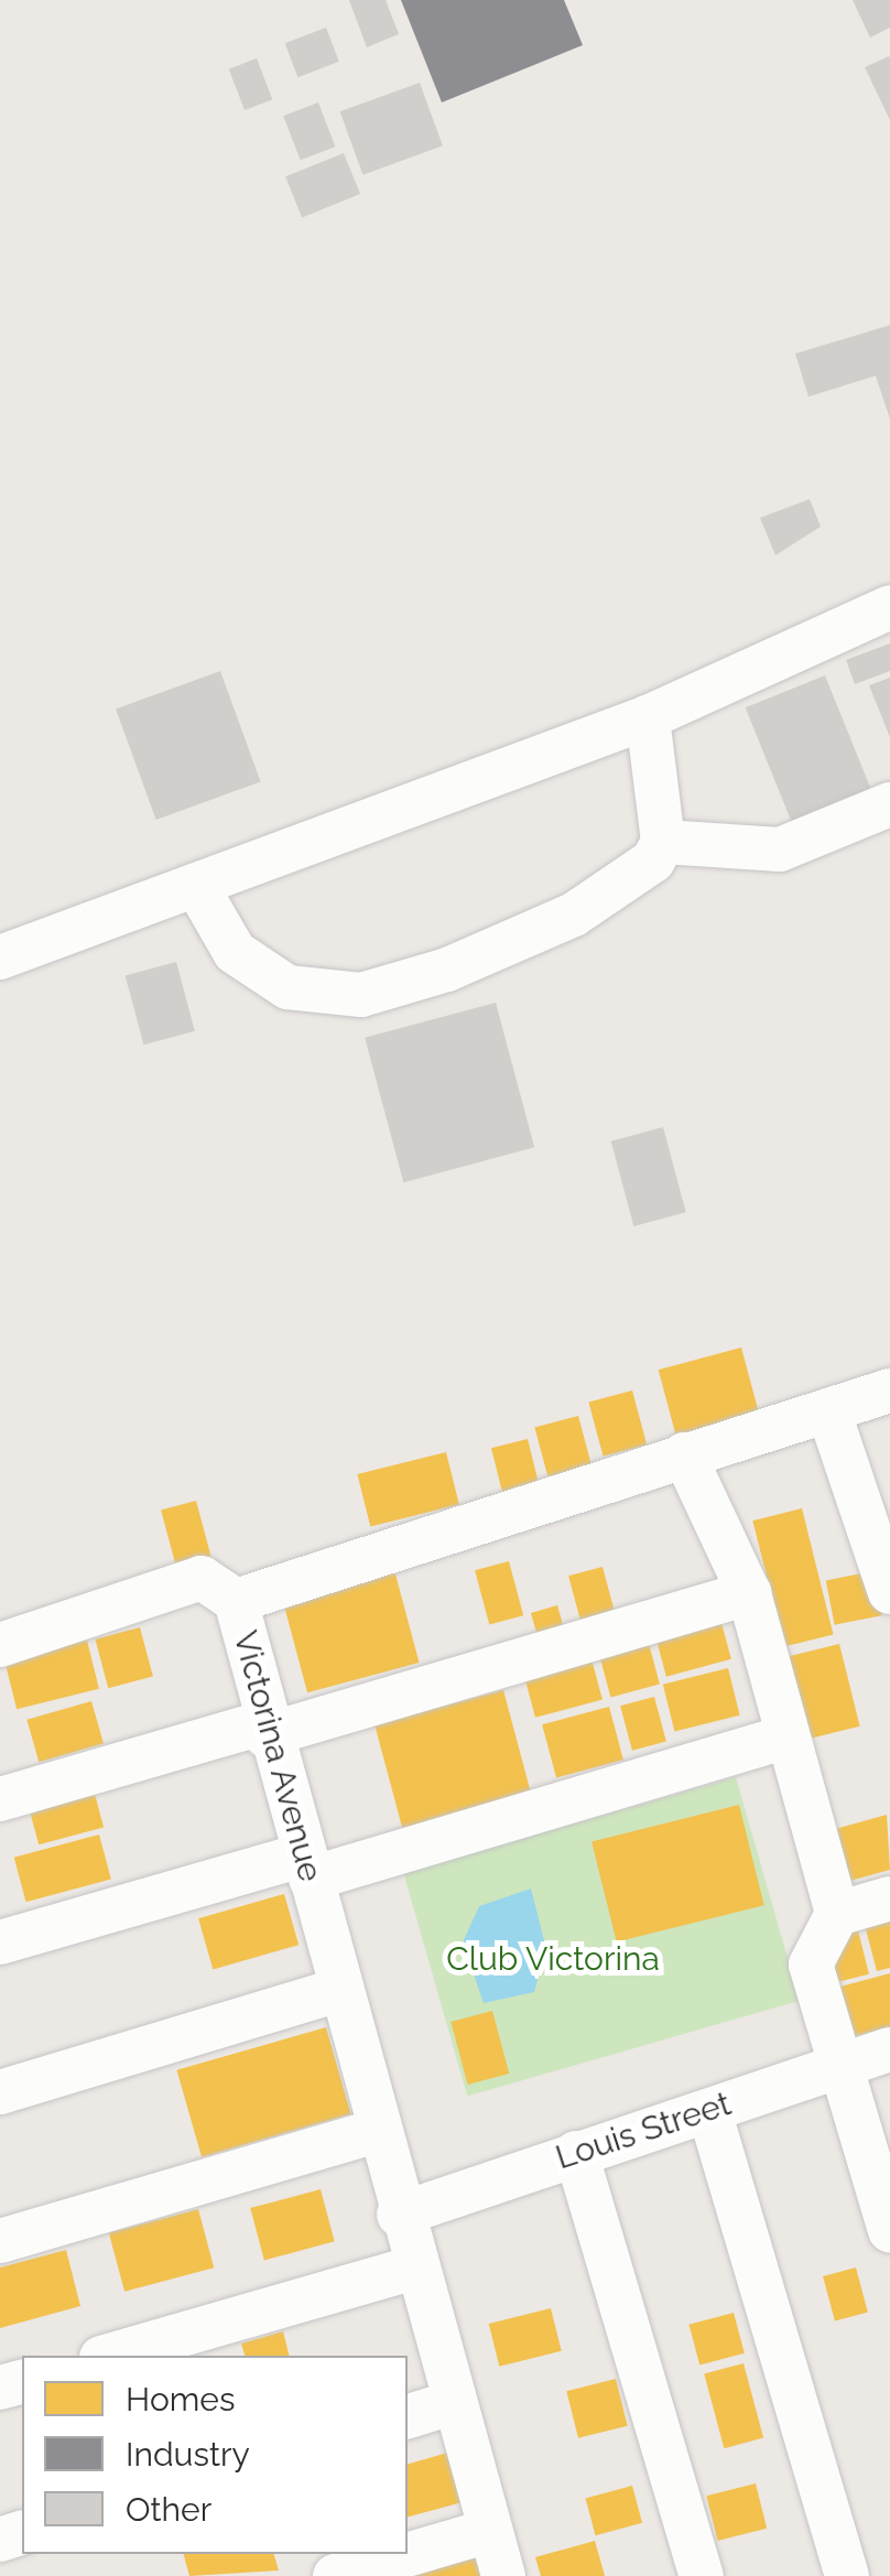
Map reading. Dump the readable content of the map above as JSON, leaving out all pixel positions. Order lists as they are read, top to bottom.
{
  "streets": {
    "street": ["Victorina Avenue", "Louis Street"]
  },
  "crossings": [
    ["Victorina Avenue", "Louis Street"]
  ],
  "parks": ["Club Victorina"],
  "legend": ["Homes", "Industry", "Other"]
}
